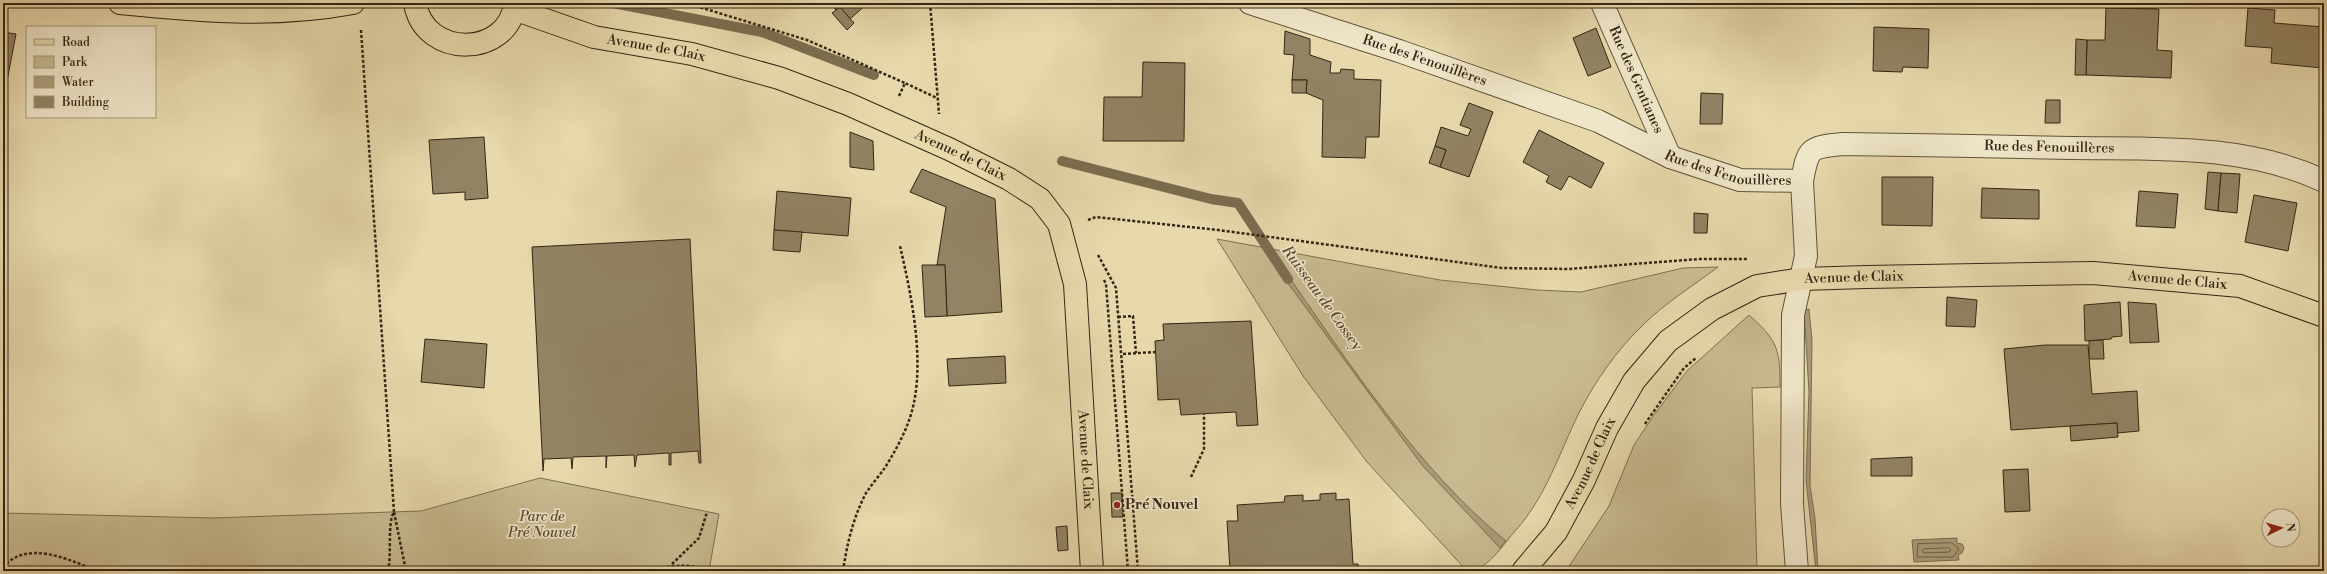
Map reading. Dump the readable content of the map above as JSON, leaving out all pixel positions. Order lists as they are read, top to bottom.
{
  "streets": {
    "main road": ["Avenue de Claix"],
    "street": ["Rue des Fenouillères", "Rue des Gentianes"]
  },
  "crossings": [
    ["Rue des Fenouillères", "Rue des Gentianes"]
  ],
  "water": ["Ruisseau de Cossey"],
  "parks": ["Parc de Pré Nouvel"],
  "places": ["Pré Nouvel"],
  "legend": [
    "Road",
    "Park",
    "Water",
    "Building"
  ],
  "north": "right"
}
